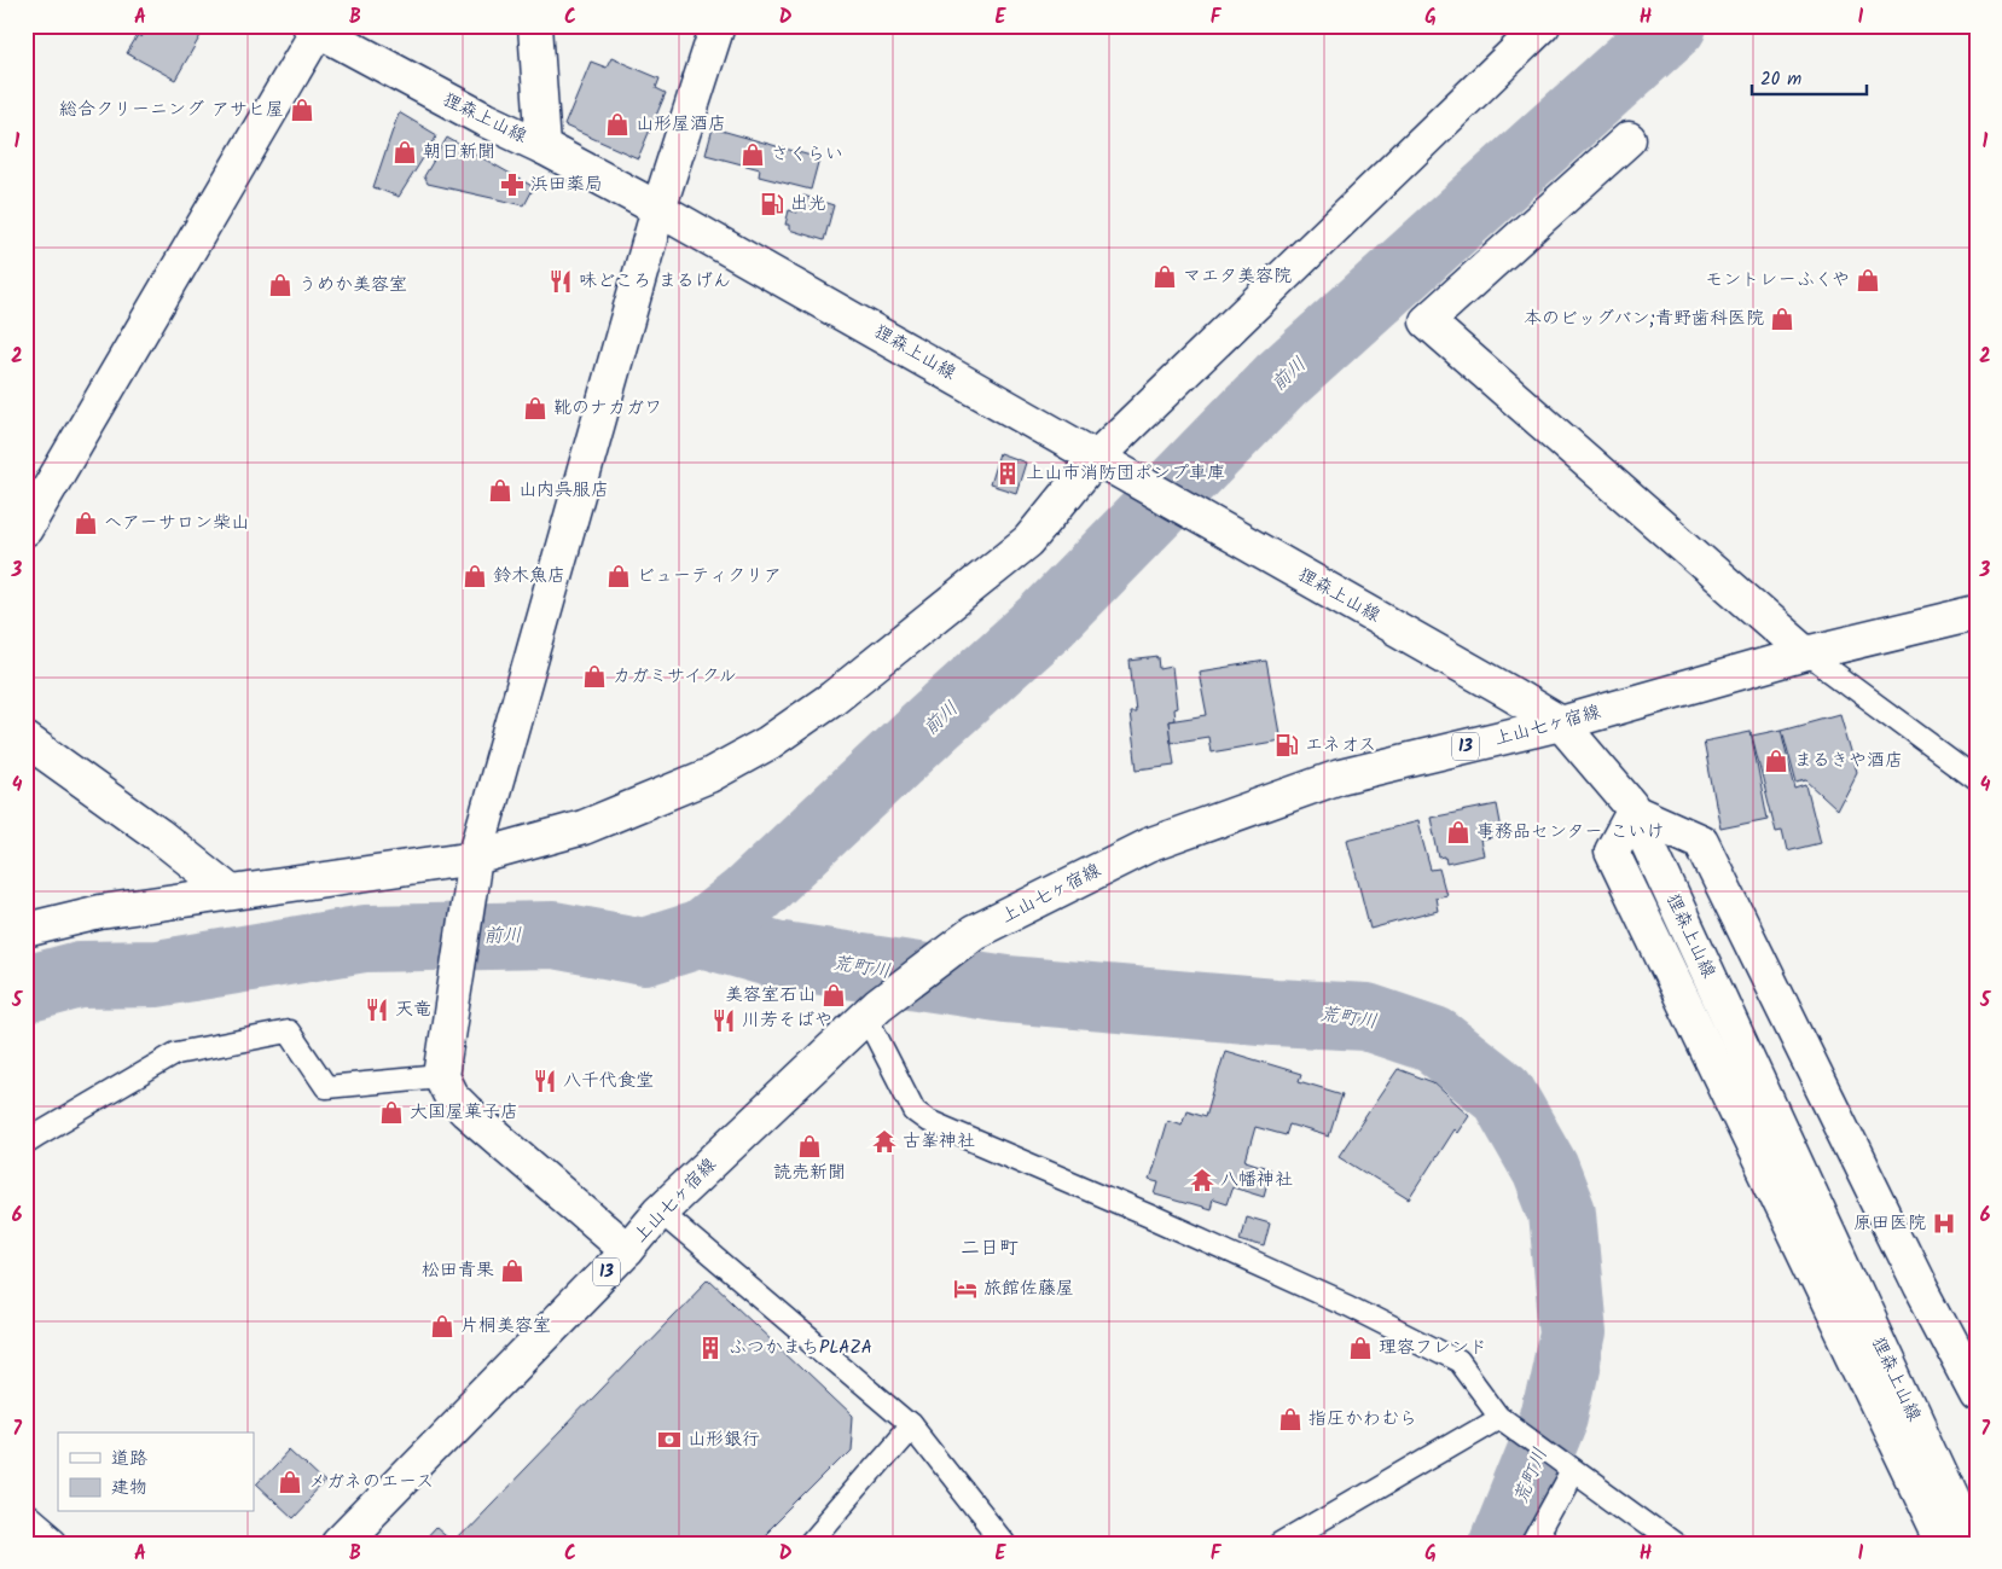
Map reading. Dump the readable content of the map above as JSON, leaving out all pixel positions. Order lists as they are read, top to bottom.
{
  "streets": {
    "street": ["狸森上山線", "上山七ヶ宿線", "13"]
  },
  "crossings": [
    ["狸森上山線", "上山七ヶ宿線"]
  ],
  "districts": ["二日町"],
  "water": ["前川", "荒町川"],
  "places": {
    "shop": [
      "総合クリーニング アサヒ屋",
      "山形屋酒店",
      "朝日新聞",
      "さくらい",
      "マエタ美容院",
      "モントレーふくや",
      "うめか美容室",
      "本のビッグバン;青野歯科医院",
      "靴のナカガワ",
      "山内呉服店",
      "ヘアーサロン柴山",
      "鈴木魚店",
      "ビューティクリア",
      "カガミサイクル",
      "まるきや酒店",
      "事務品センター こいけ",
      "美容室石山",
      "大国屋菓子店",
      "読売新聞",
      "松田青果",
      "片桐美容室",
      "理容フレンド",
      "指圧かわむら",
      "メガネのエース"
    ],
    "pharmacy": ["浜田薬局"],
    "fuel station": ["出光", "エネオス"],
    "restaurant": [
      "味どころ まるげん",
      "天竜",
      "川芳そばや",
      "八千代食堂"
    ],
    "building": ["上山市消防団ポンプ車庫", "ふつかまちPLAZA"],
    "temple": ["古峯神社", "八幡神社"],
    "hospital": ["原田医院"],
    "hotel": ["旅館佐藤屋"],
    "bank": ["山形銀行"]
  },
  "legend": ["道路", "建物"],
  "scale_bar": "20 m",
  "grid": {
    "columns": [
      "A",
      "B",
      "C",
      "D",
      "E",
      "F",
      "G",
      "H",
      "I"
    ],
    "rows": [
      "1",
      "2",
      "3",
      "4",
      "5",
      "6",
      "7"
    ]
  }
}
